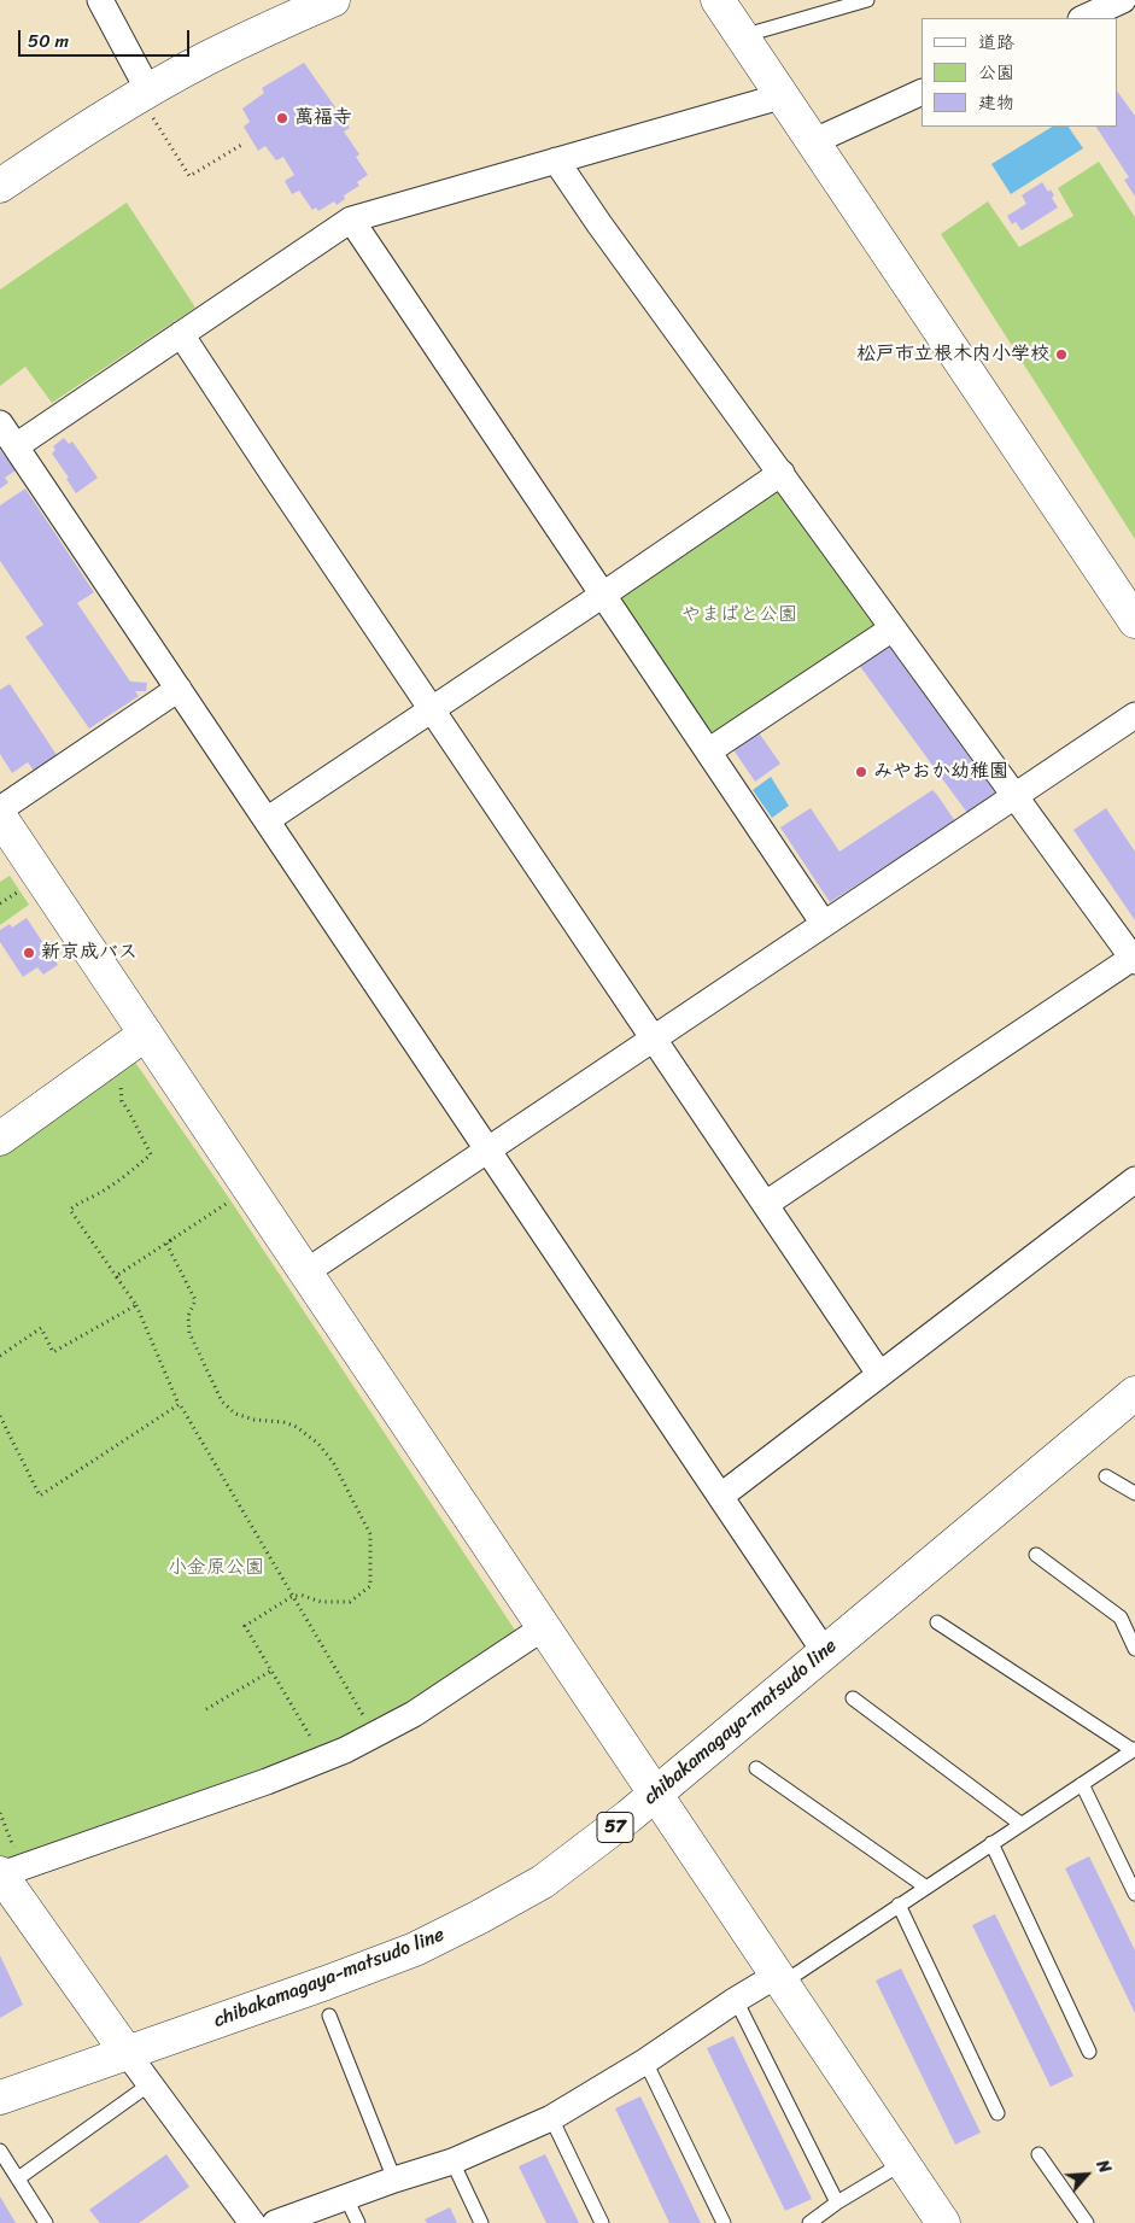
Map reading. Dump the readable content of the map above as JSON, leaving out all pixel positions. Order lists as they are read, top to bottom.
{
  "streets": {
    "street": ["chibakamagaya-matsudo line", "57"]
  },
  "parks": ["やまばと公園", "小金原公園"],
  "places": [
    "萬福寺",
    "松戸市立根木内小学校",
    "みやおか幼稚園",
    "新京成バス"
  ],
  "legend": ["道路", "公園", "建物"],
  "scale_bar": "50 m",
  "north": "top right"
}
